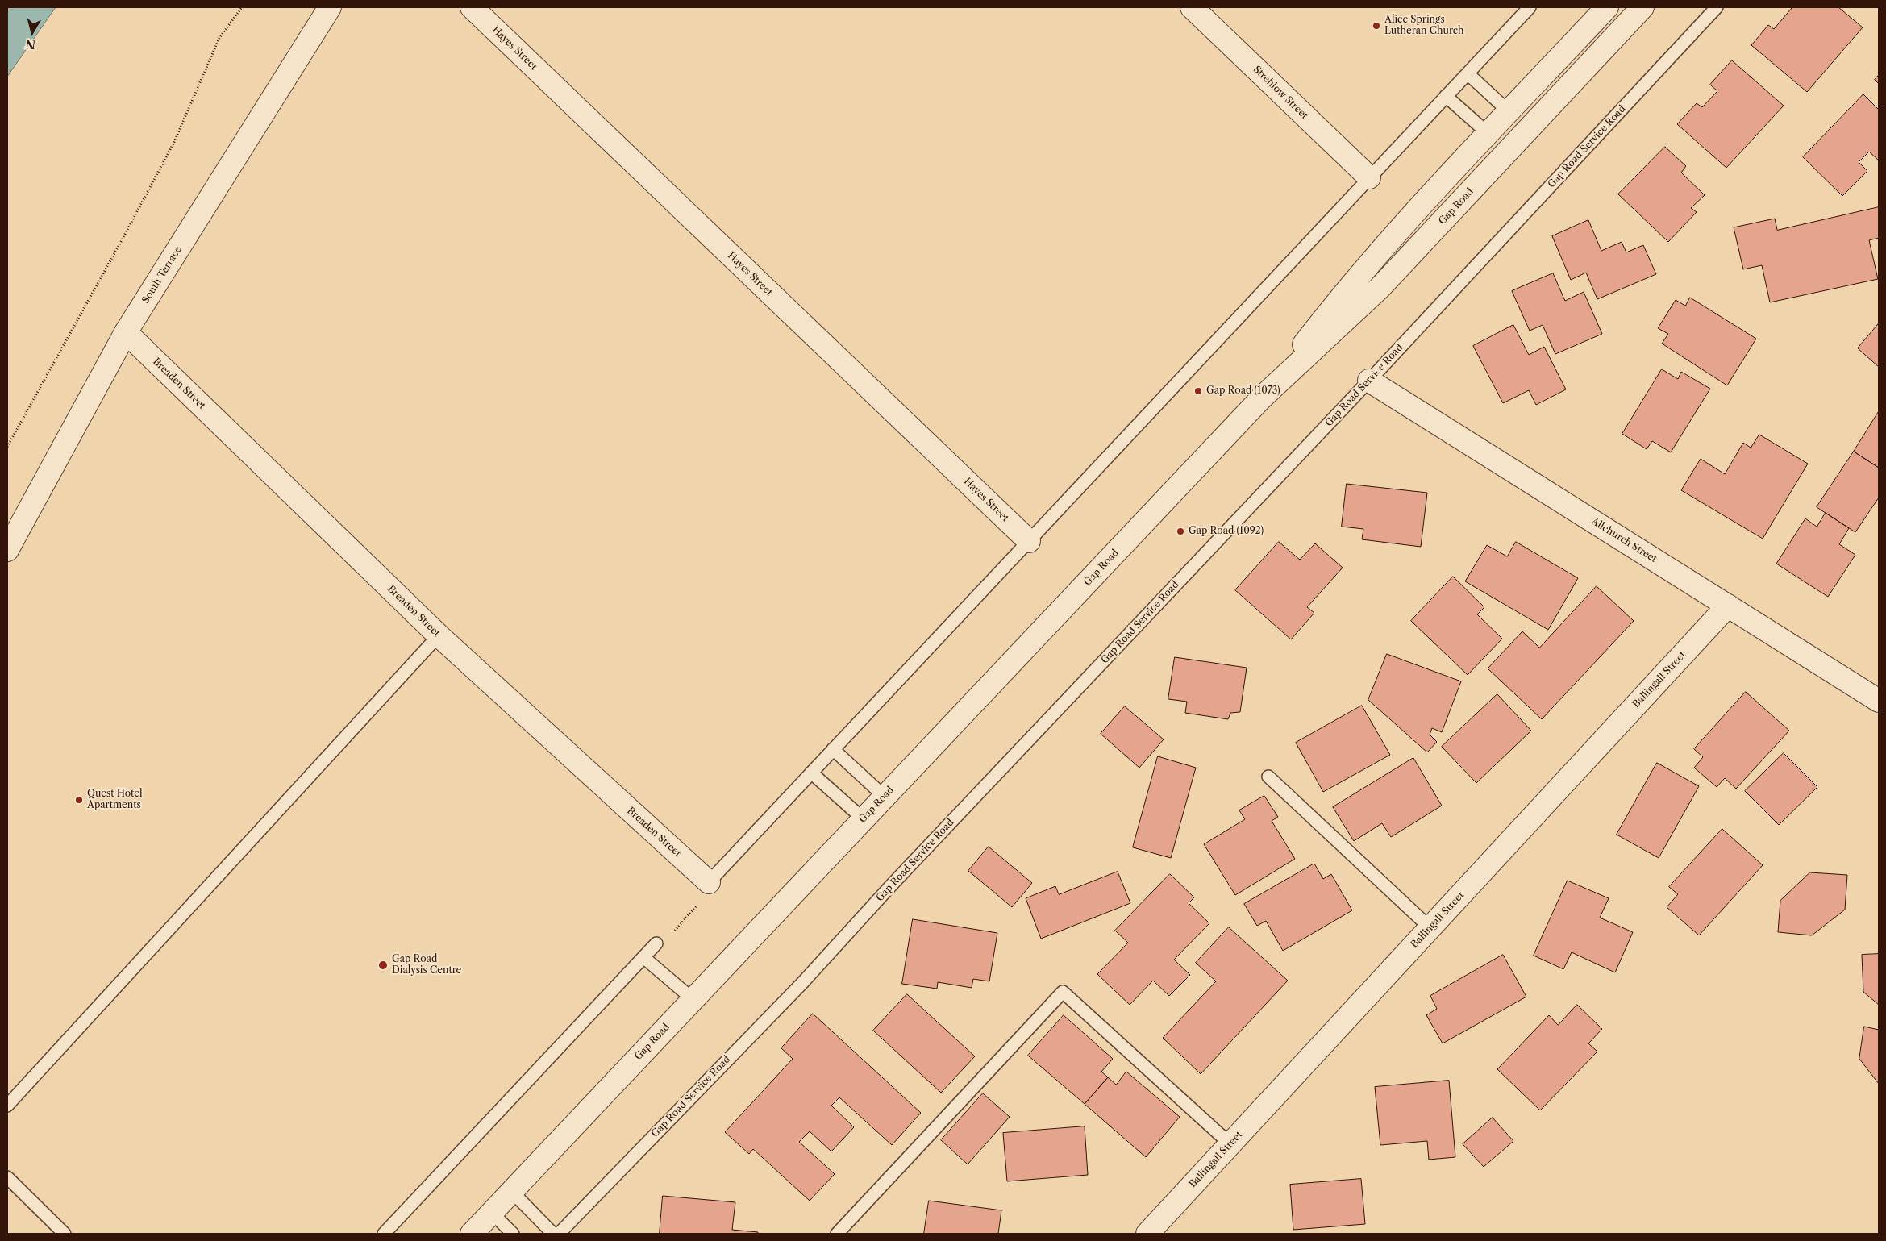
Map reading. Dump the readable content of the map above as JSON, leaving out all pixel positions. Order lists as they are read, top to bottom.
{
  "streets": {
    "street": [
      "Hayes Street",
      "Strehlow Street",
      "Gap Road",
      "South Terrace",
      "Breaden Street",
      "Allchurch Street",
      "Ballingall Street"
    ],
    "lane": ["Gap Road Service Road"]
  },
  "crossings": [
    ["Gap Road Service Road", "Allchurch Street"],
    ["South Terrace", "Breaden Street"],
    ["Allchurch Street", "Ballingall Street"]
  ],
  "places": [
    "Alice Springs Lutheran Church",
    "Gap Road (1073)",
    "Gap Road (1092)",
    "Quest Hotel Apartments",
    "Gap Road Dialysis Centre"
  ],
  "north": "bottom"
}
